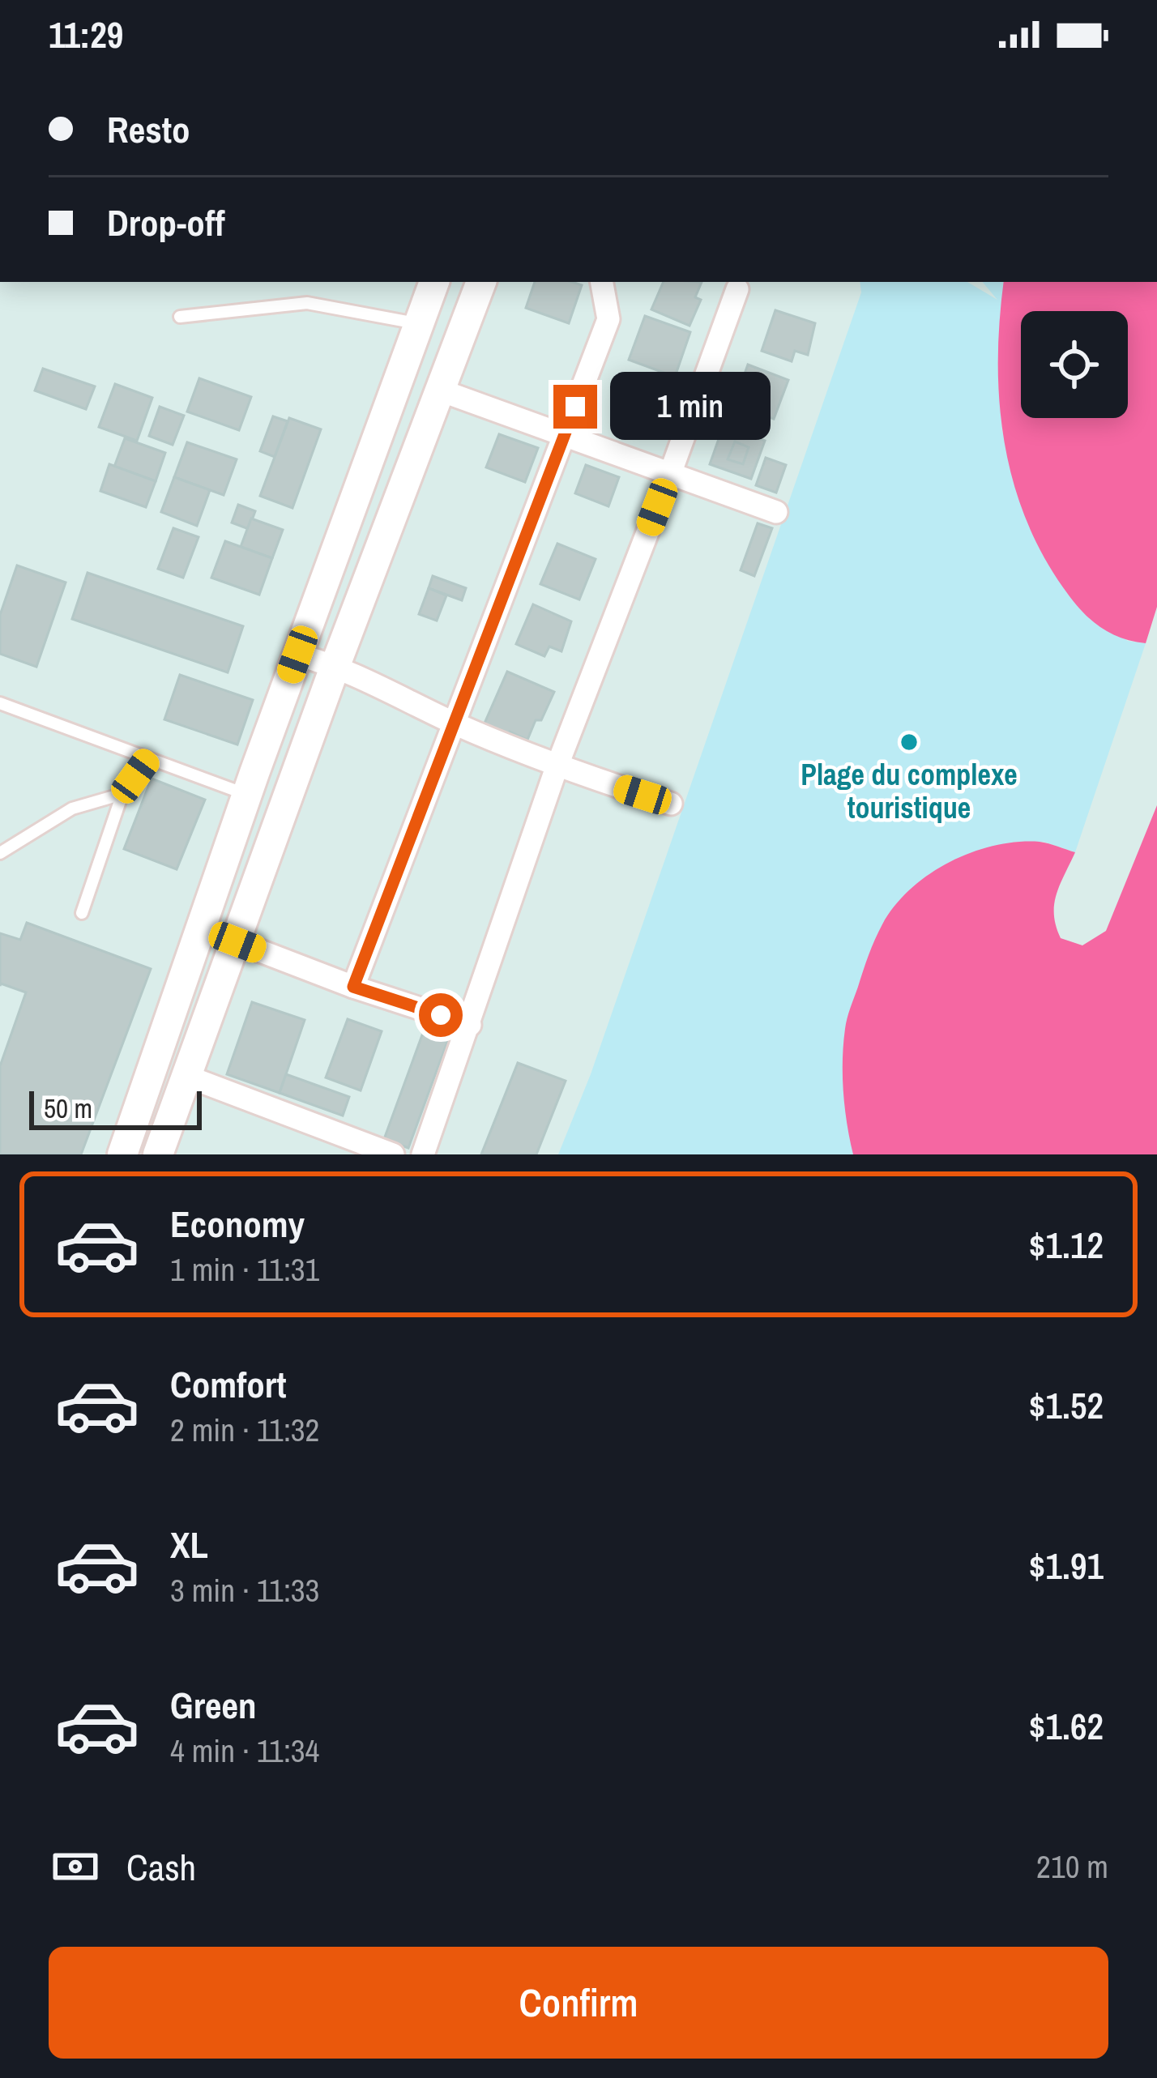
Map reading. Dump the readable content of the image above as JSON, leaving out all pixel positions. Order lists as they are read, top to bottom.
{
  "places": ["Plage du complexe touristique"],
  "scale_bar": "50 m",
  "page": {
    "status": "11:29",
    "banner": ["Resto", "Drop-off"],
    "bubble": "1 min",
    "scale": "50 m",
    "list": [
      {
        "name": "Economy",
        "note": "1 min · 11:31",
        "value": "$1.12"
      },
      {
        "name": "Comfort",
        "note": "2 min · 11:32",
        "value": "$1.52"
      },
      {
        "name": "XL",
        "note": "3 min · 11:33",
        "value": "$1.91"
      },
      {
        "name": "Green",
        "note": "4 min · 11:34",
        "value": "$1.62"
      }
    ],
    "pay": ["Cash", "210 m"],
    "buttons": "Confirm"
  }
}
